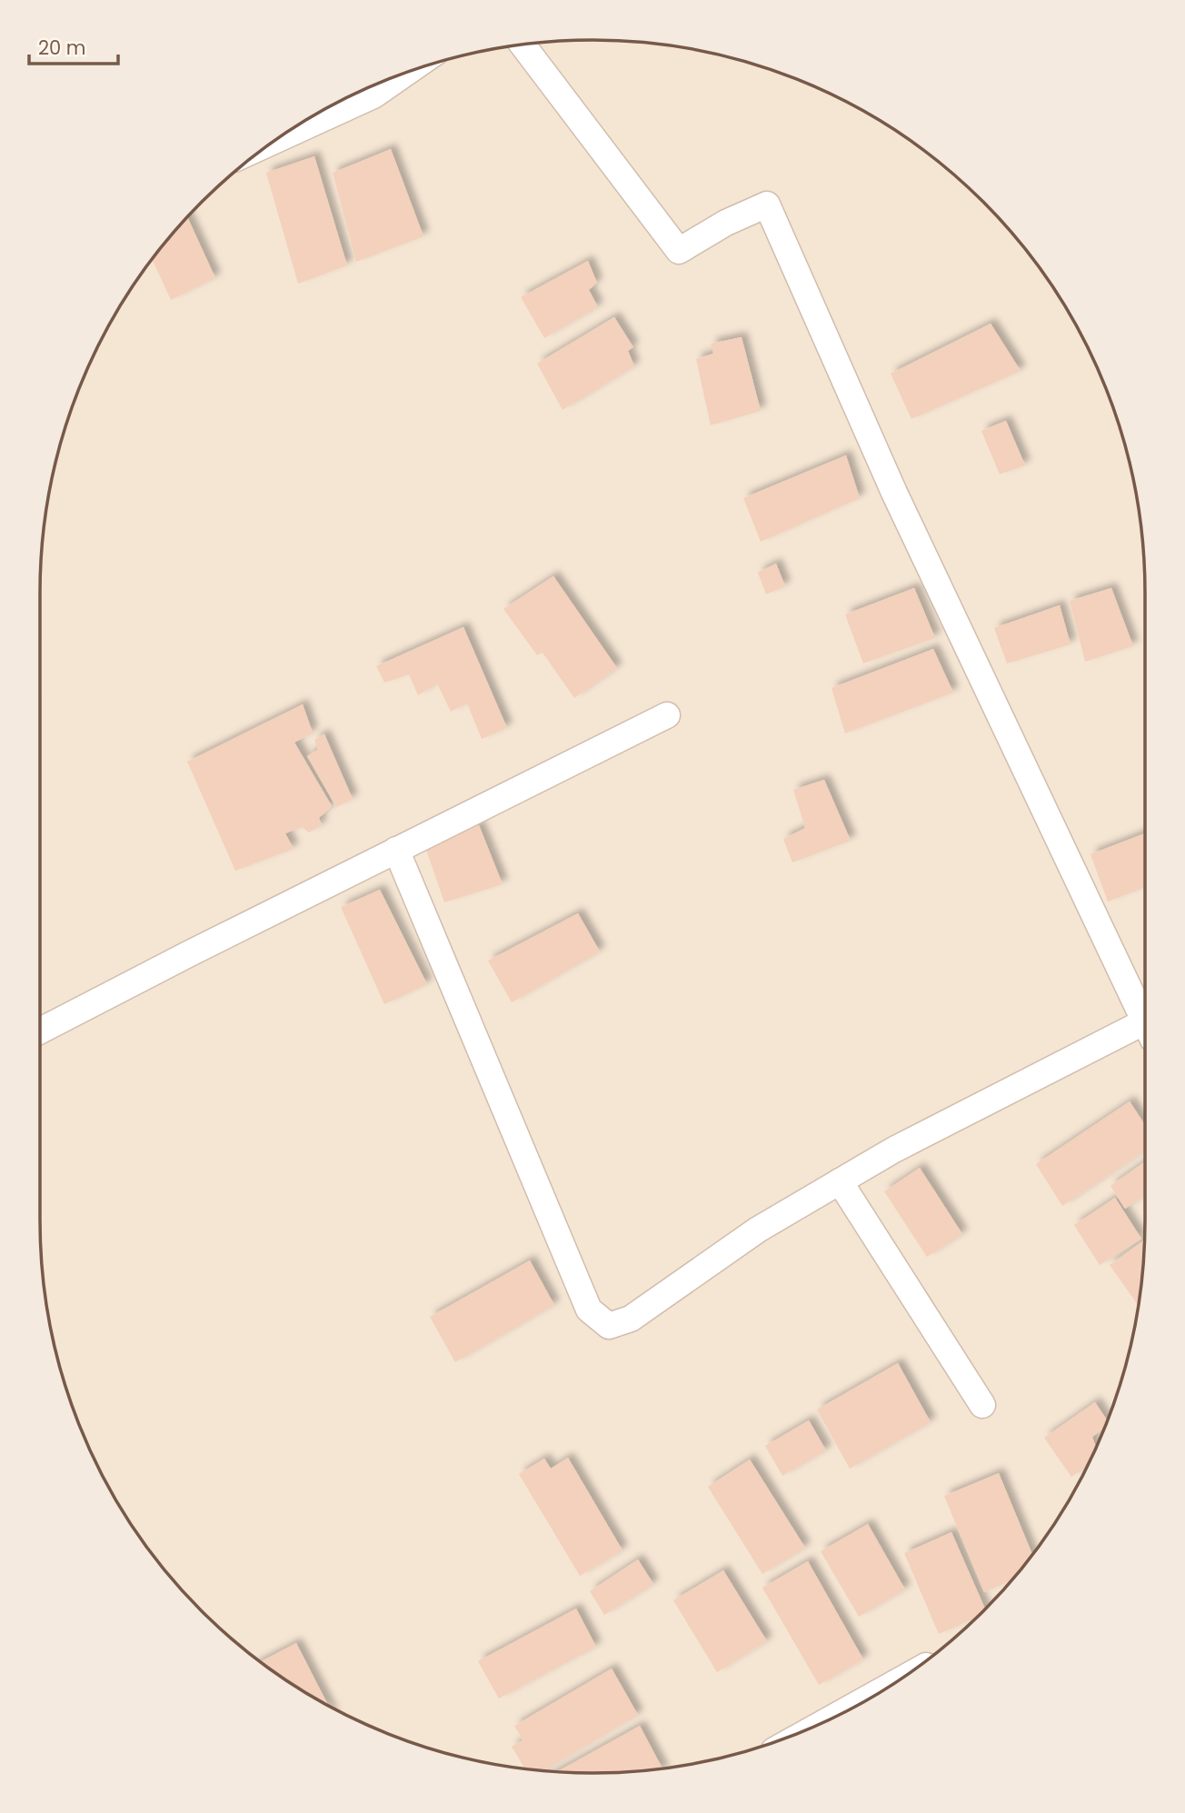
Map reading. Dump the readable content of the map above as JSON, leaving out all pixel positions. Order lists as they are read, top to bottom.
{
  "scale_bar": "20 m"
}
